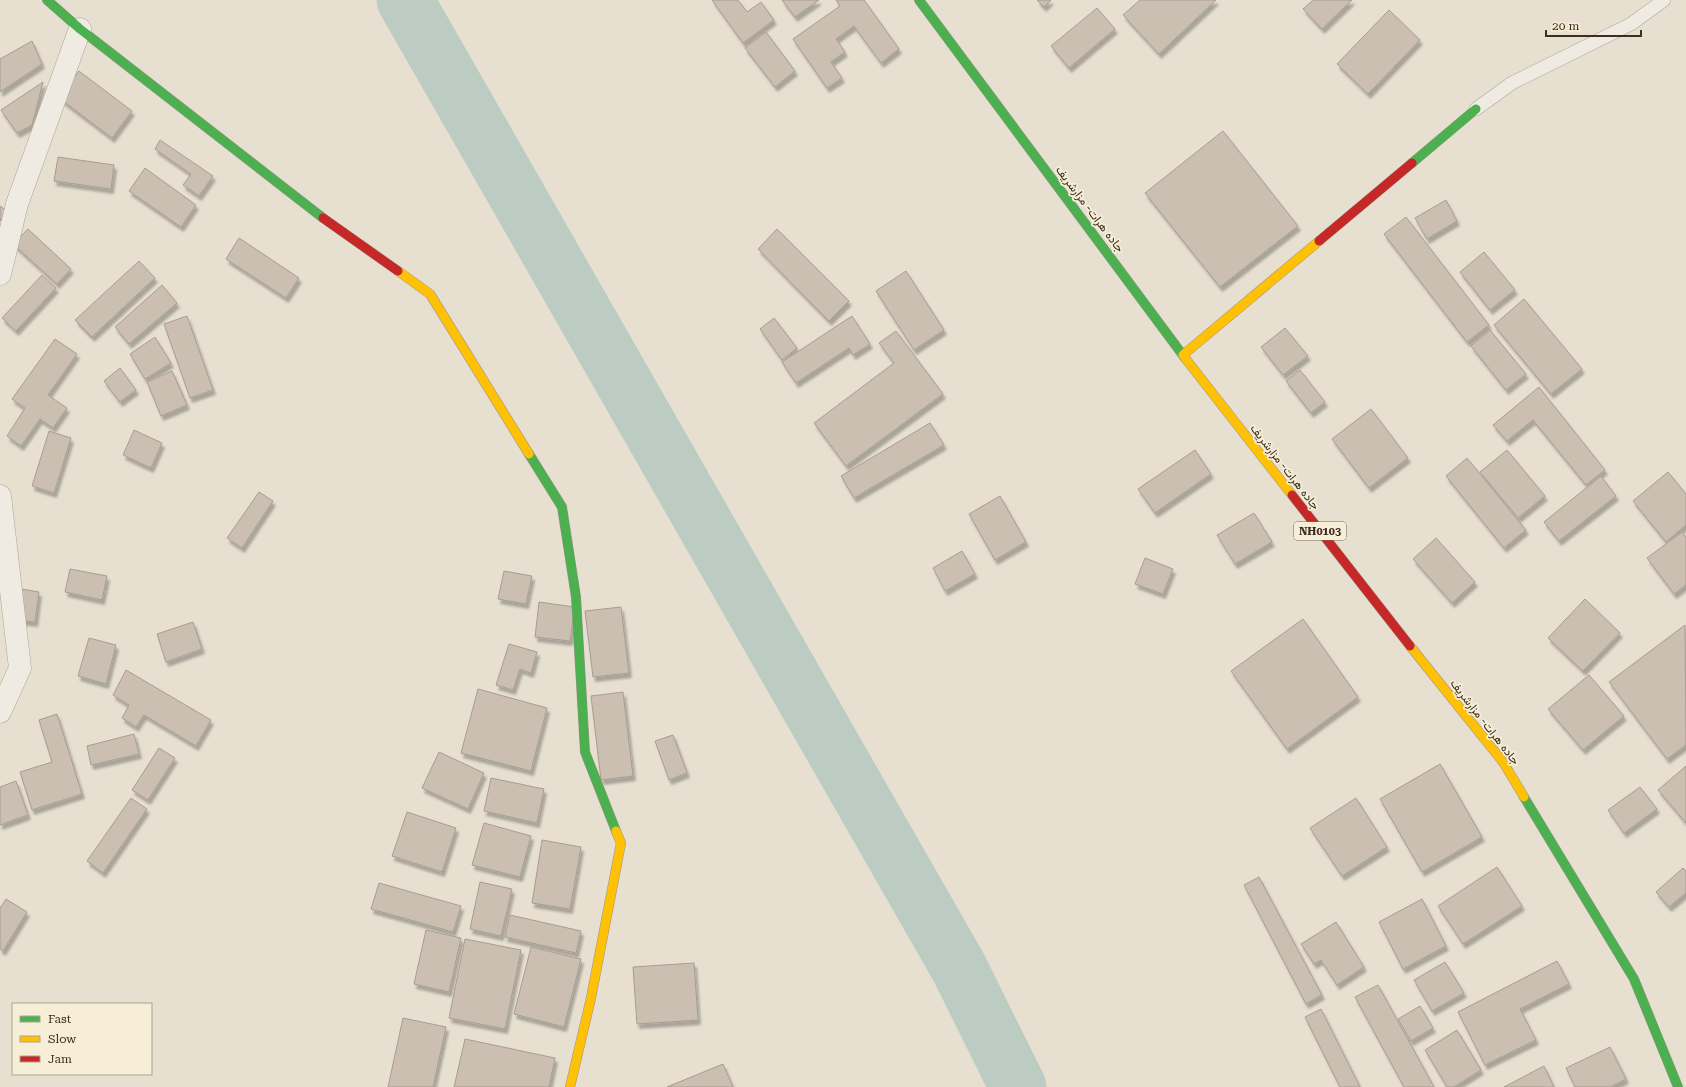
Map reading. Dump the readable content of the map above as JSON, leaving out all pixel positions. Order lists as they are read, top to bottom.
{
  "streets": {
    "main road": ["جاده هرات- مزارشریف", "NH0103"]
  },
  "legend": ["Fast", "Slow", "Jam"],
  "scale_bar": "20 m"
}
